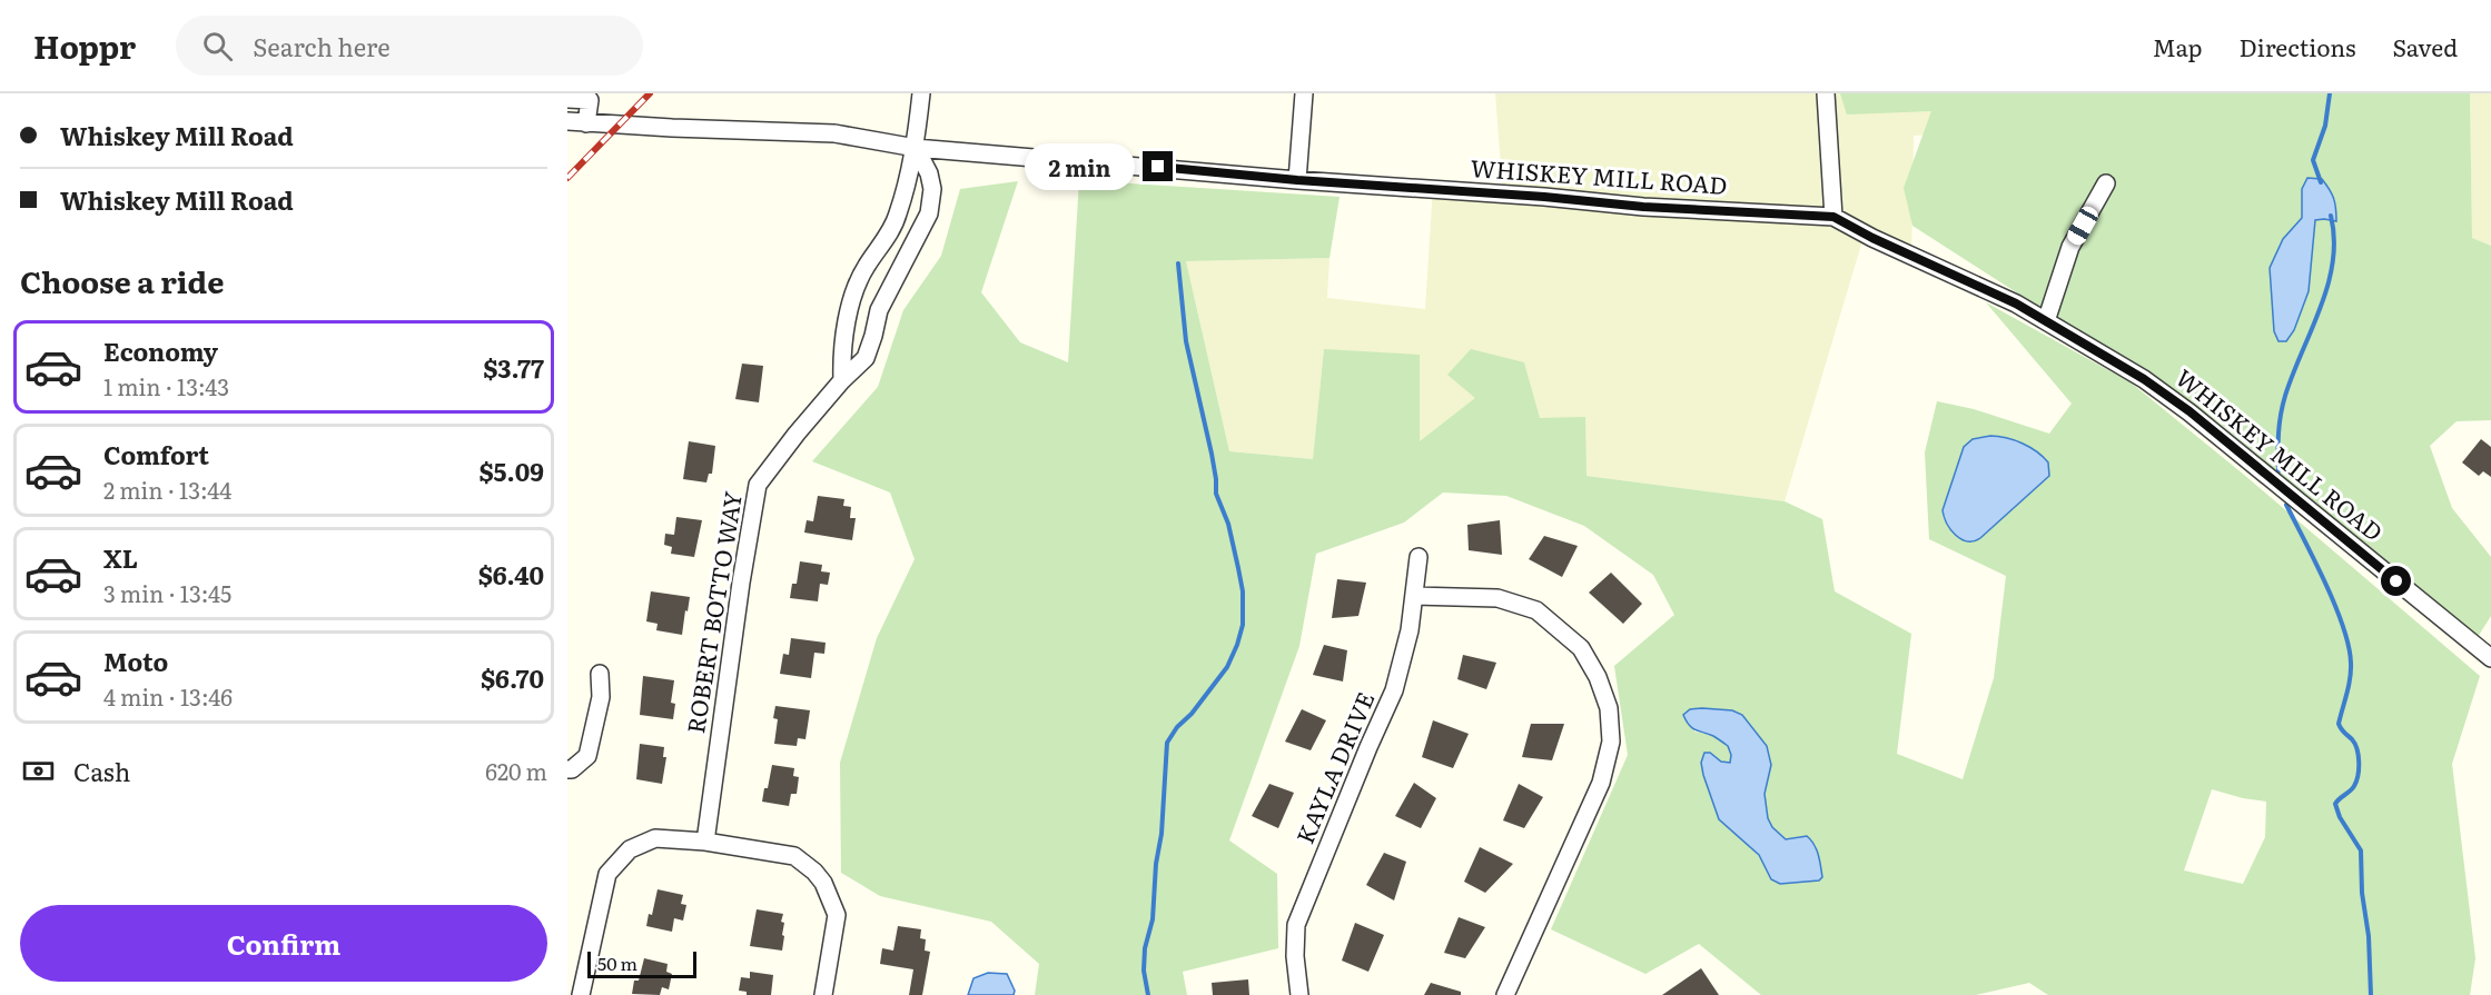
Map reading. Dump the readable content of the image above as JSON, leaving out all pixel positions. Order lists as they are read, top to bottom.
{
  "streets": {
    "street": ["WHISKEY MILL ROAD", "ROBERT BOTTO WAY", "KAYLA DRIVE"]
  },
  "crossings": [
    ["WHISKEY MILL ROAD", "ROBERT BOTTO WAY"]
  ],
  "scale_bar": "50 m",
  "page": {
    "header": "Hoppr",
    "search": "Search here",
    "nav": ["Map", "Directions", "Saved"],
    "banner": ["Whiskey Mill Road", "Whiskey Mill Road"],
    "bubble": "2 min",
    "heading": "Choose a ride",
    "list": [
      {
        "name": "Economy",
        "note": "1 min · 13:43",
        "value": "$3.77"
      },
      {
        "name": "Comfort",
        "note": "2 min · 13:44",
        "value": "$5.09"
      },
      {
        "name": "XL",
        "note": "3 min · 13:45",
        "value": "$6.40"
      },
      {
        "name": "Moto",
        "note": "4 min · 13:46",
        "value": "$6.70"
      }
    ],
    "pay": ["Cash", "620 m"],
    "buttons": "Confirm",
    "scale": "50 m"
  }
}
